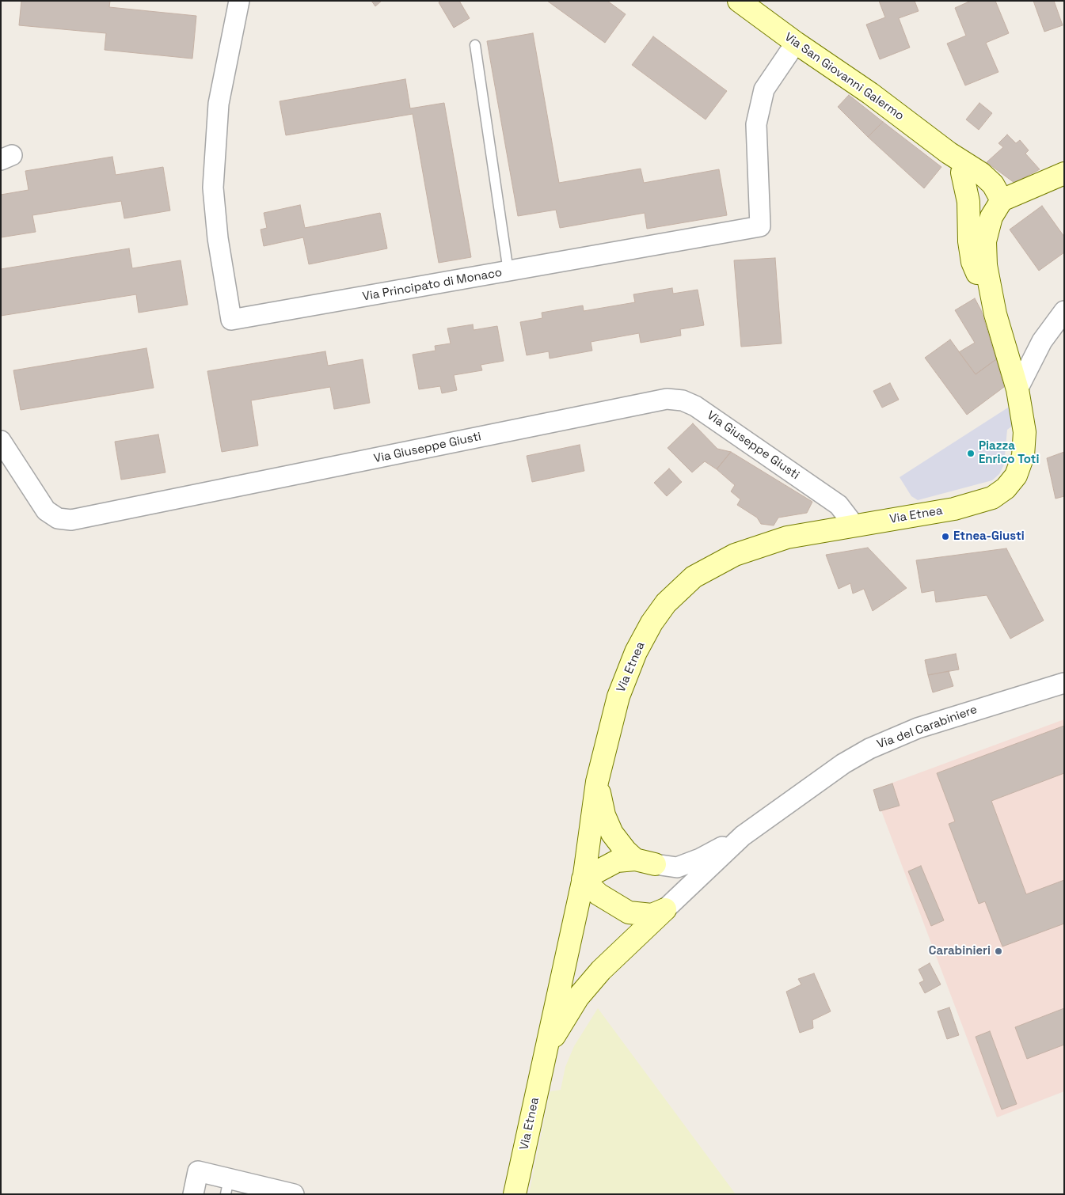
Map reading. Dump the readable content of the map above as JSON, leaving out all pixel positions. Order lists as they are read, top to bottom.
{
  "streets": {
    "main road": ["Via San Giovanni Galermo", "Via Etnea"],
    "street": ["Via Principato di Monaco", "Via Giuseppe Giusti", "Via del Carabiniere"]
  },
  "crossings": [
    ["Via San Giovanni Galermo", "Via Principato di Monaco"],
    ["Via Giuseppe Giusti", "Via Etnea"]
  ],
  "places": ["Piazza Enrico Toti", "Etnea-Giusti", "Carabinieri"]
}
